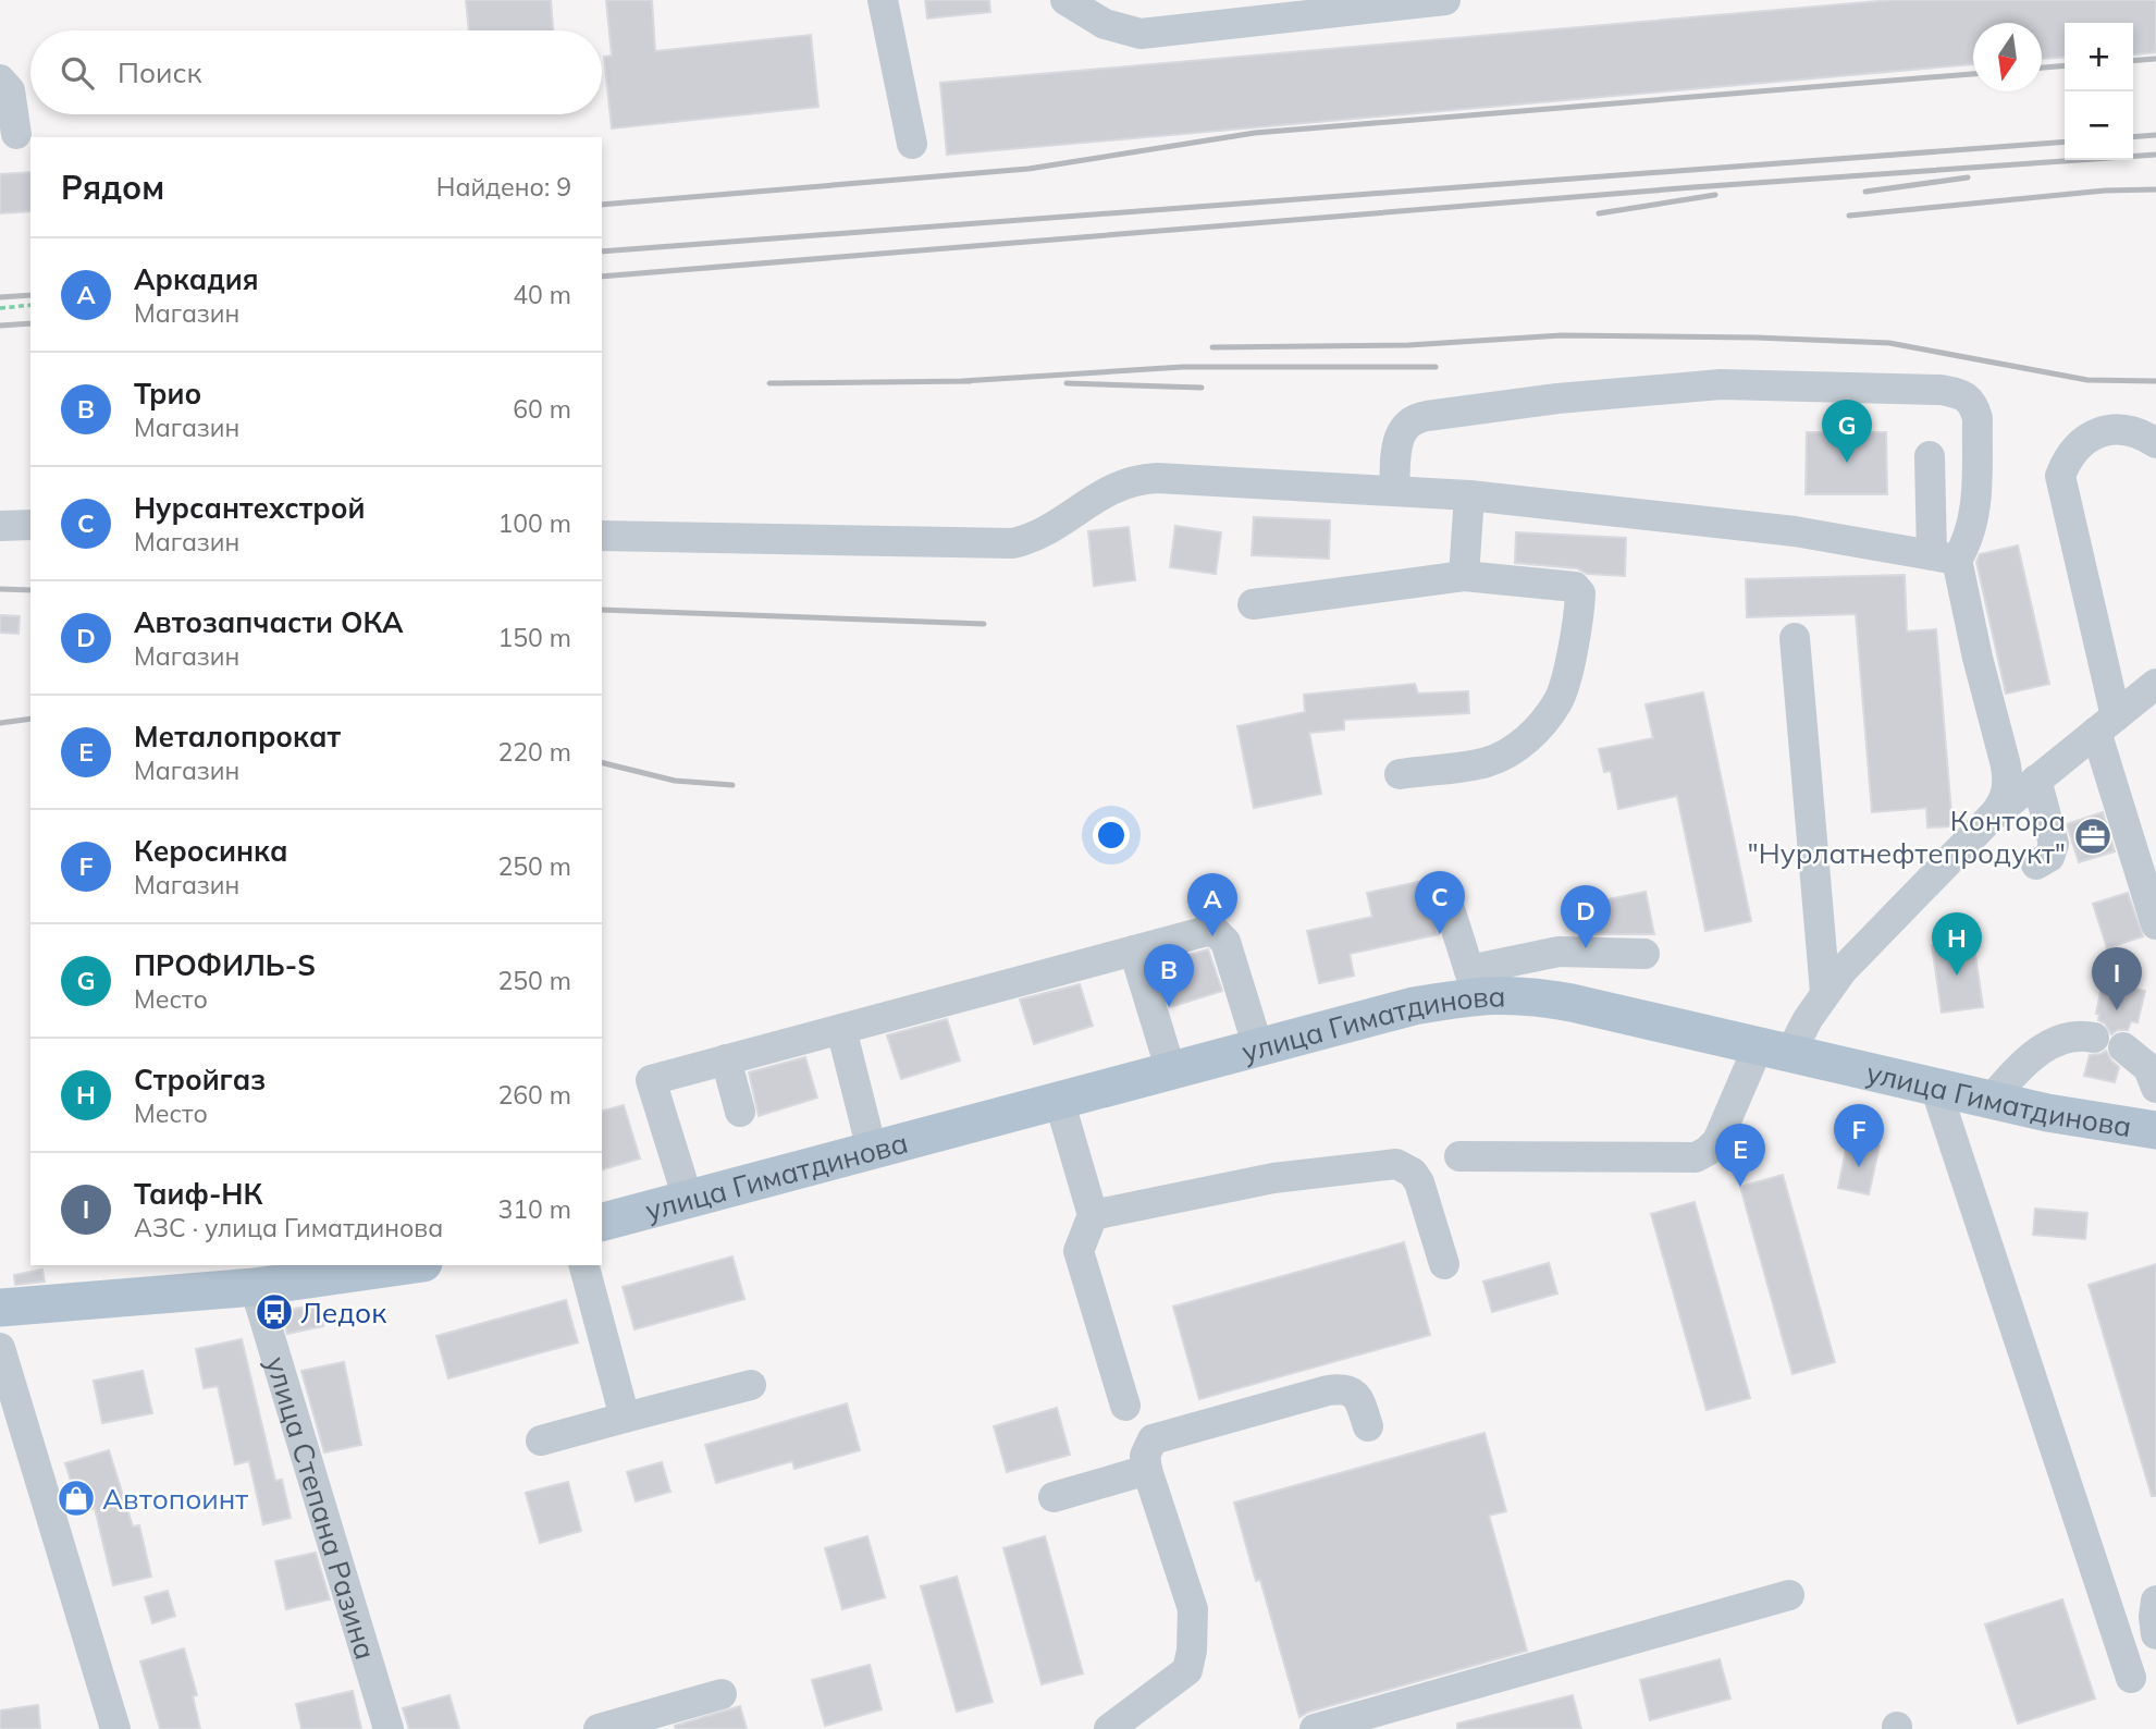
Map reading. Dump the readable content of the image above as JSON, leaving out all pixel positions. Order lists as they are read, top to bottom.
{
  "streets": {
    "main road": ["улица Гиматдинова"],
    "street": ["улица Степана Разина"]
  },
  "places": {
    "office": ["Контора \"Нурлатнефтепродукт\""],
    "bus stop": ["Ледок"],
    "shop": ["Автопоинт"]
  },
  "north": "bottom",
  "page": {
    "map_buttons": ["+", "−"],
    "search": "Поиск",
    "heading": ["Рядом", "Найдено: 9"],
    "list": [
      {
        "mark": "A",
        "name": "Аркадия",
        "note": "Магазин",
        "value": "40 m"
      },
      {
        "mark": "B",
        "name": "Трио",
        "note": "Магазин",
        "value": "60 m"
      },
      {
        "mark": "C",
        "name": "Нурсантехстрой",
        "note": "Магазин",
        "value": "100 m"
      },
      {
        "mark": "D",
        "name": "Автозапчасти ОКА",
        "note": "Магазин",
        "value": "150 m"
      },
      {
        "mark": "E",
        "name": "Металопрокат",
        "note": "Магазин",
        "value": "220 m"
      },
      {
        "mark": "F",
        "name": "Керосинка",
        "note": "Магазин",
        "value": "250 m"
      },
      {
        "mark": "G",
        "name": "ПРОФИЛЬ-S",
        "note": "Место",
        "value": "250 m"
      },
      {
        "mark": "H",
        "name": "Стройгаз",
        "note": "Место",
        "value": "260 m"
      },
      {
        "mark": "I",
        "name": "Таиф-НК",
        "note": "АЗС · улица Гиматдинова",
        "value": "310 m"
      }
    ],
    "pins": [
      "G",
      "C",
      "A",
      "D",
      "H",
      "B",
      "I",
      "F",
      "E"
    ]
  }
}
